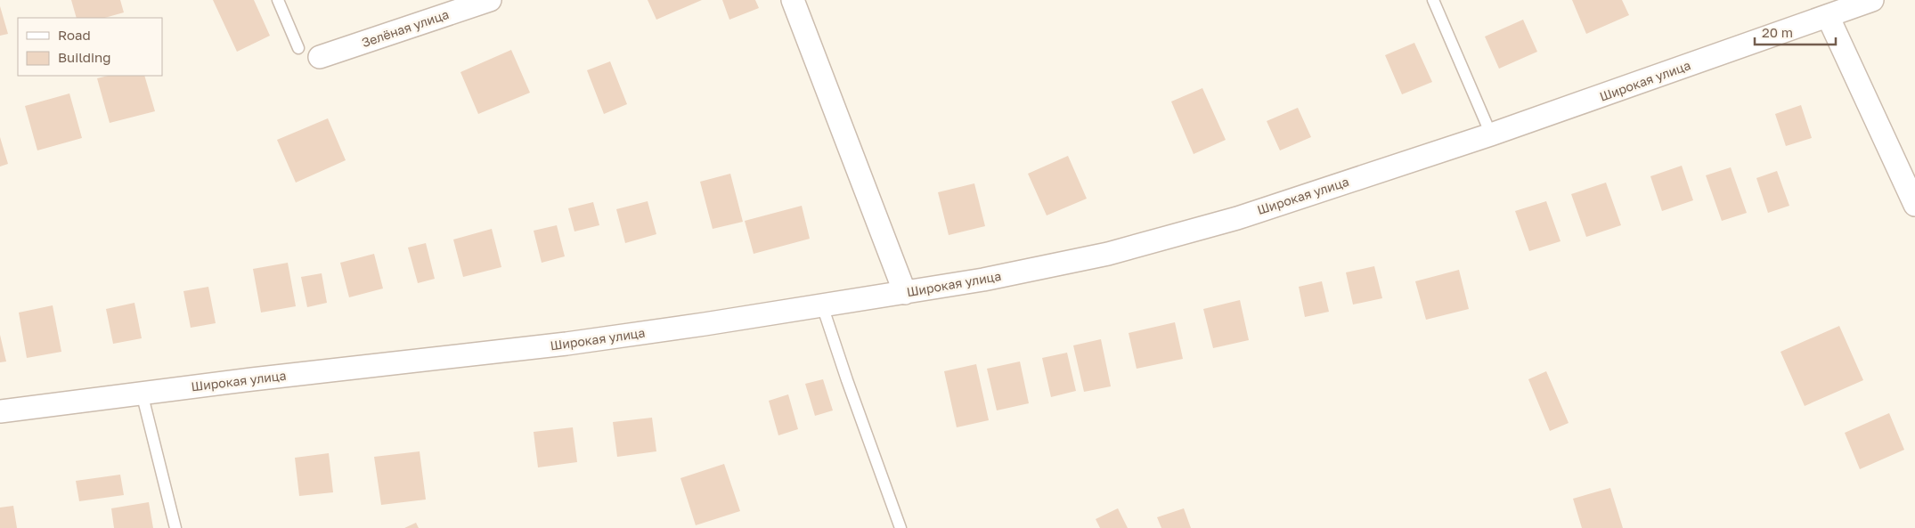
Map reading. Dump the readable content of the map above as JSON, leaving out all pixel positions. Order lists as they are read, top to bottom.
{
  "streets": {
    "street": ["Зелёная улица", "Широкая улица"]
  },
  "legend": ["Road", "Building"],
  "scale_bar": "20 m"
}
